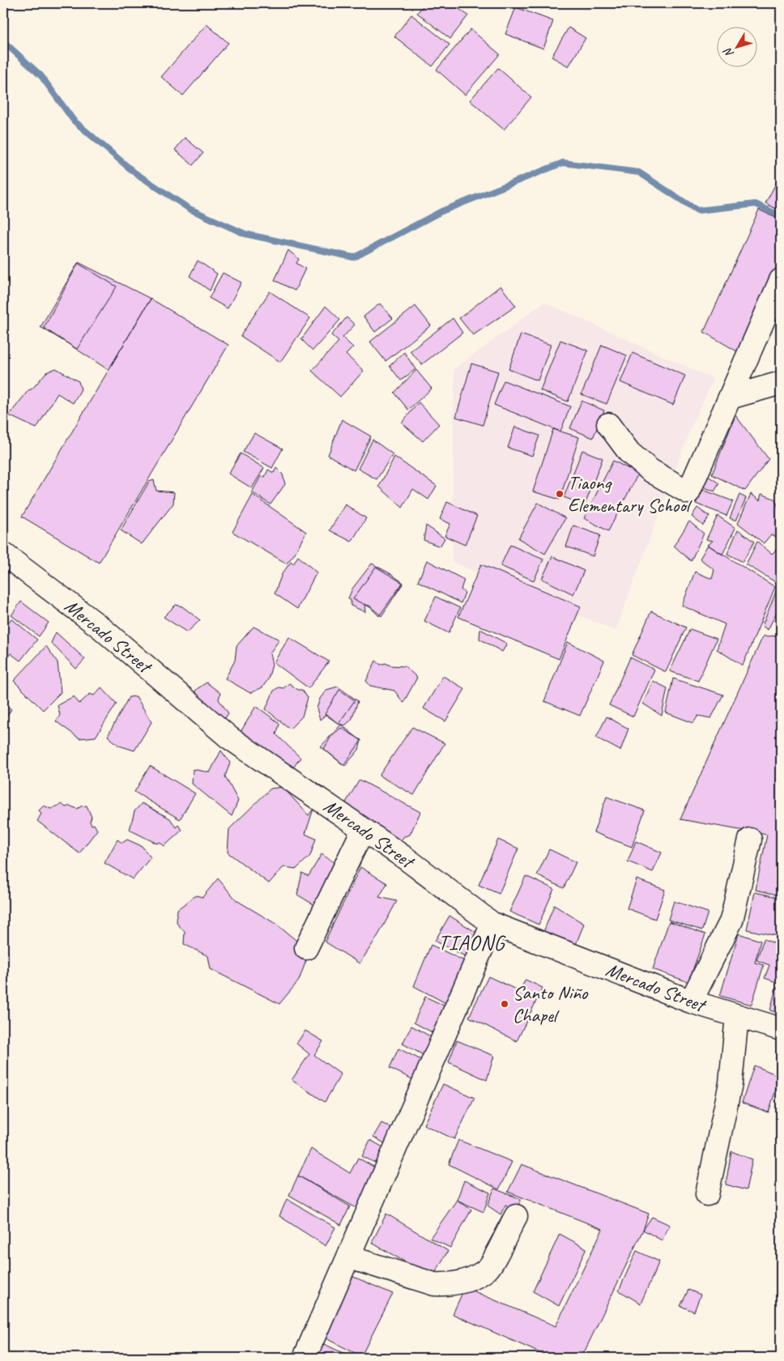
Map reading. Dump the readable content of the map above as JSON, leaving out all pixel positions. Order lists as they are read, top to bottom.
{
  "streets": {
    "street": ["Mercado Street"]
  },
  "districts": ["TIAONG"],
  "places": ["Tiaong Elementary School", "Santo Niño Chapel"],
  "north": "bottom left"
}
